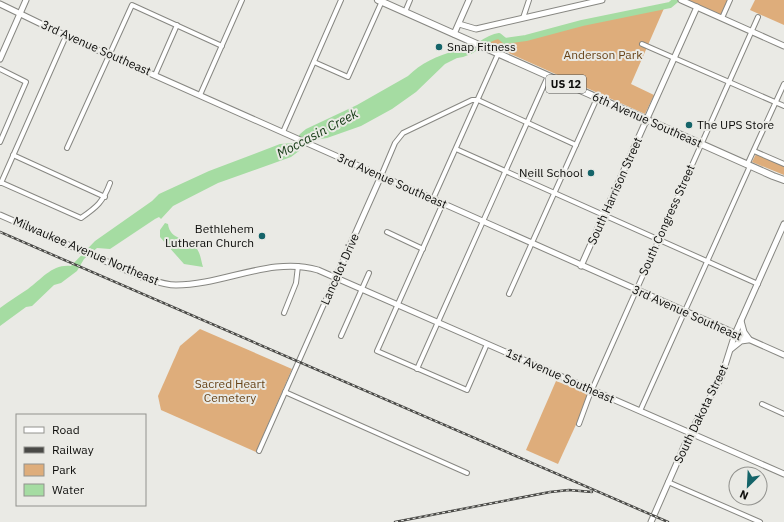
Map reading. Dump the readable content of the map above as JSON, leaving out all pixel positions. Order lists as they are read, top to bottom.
{
  "streets": {
    "highway": ["US 12", "6th Avenue Southeast"],
    "street": [
      "3rd Avenue Southeast",
      "South Harrison Street",
      "South Congress Street",
      "Milwaukee Avenue Northeast",
      "Lancelot Drive",
      "1st Avenue Southeast",
      "South Dakota Street"
    ]
  },
  "crossings": [
    ["3rd Avenue Southeast", "South Harrison Street"],
    ["3rd Avenue Southeast", "South Congress Street"],
    ["3rd Avenue Southeast", "Lancelot Drive"],
    ["3rd Avenue Southeast", "South Dakota Street"],
    ["6th Avenue Southeast", "South Harrison Street"],
    ["6th Avenue Southeast", "South Congress Street"],
    ["South Congress Street", "1st Avenue Southeast"],
    ["Milwaukee Avenue Northeast", "Lancelot Drive"],
    ["Milwaukee Avenue Northeast", "1st Avenue Southeast"],
    ["Lancelot Drive", "1st Avenue Southeast"],
    ["1st Avenue Southeast", "South Dakota Street"]
  ],
  "water": ["Moccasin Creek"],
  "parks": ["Anderson Park", "Sacred Heart Cemetery"],
  "places": [
    "Snap Fitness",
    "The UPS Store",
    "Neill School",
    "Bethlehem Lutheran Church"
  ],
  "legend": [
    "Road",
    "Railway",
    "Park",
    "Water"
  ],
  "north": "bottom left"
}
